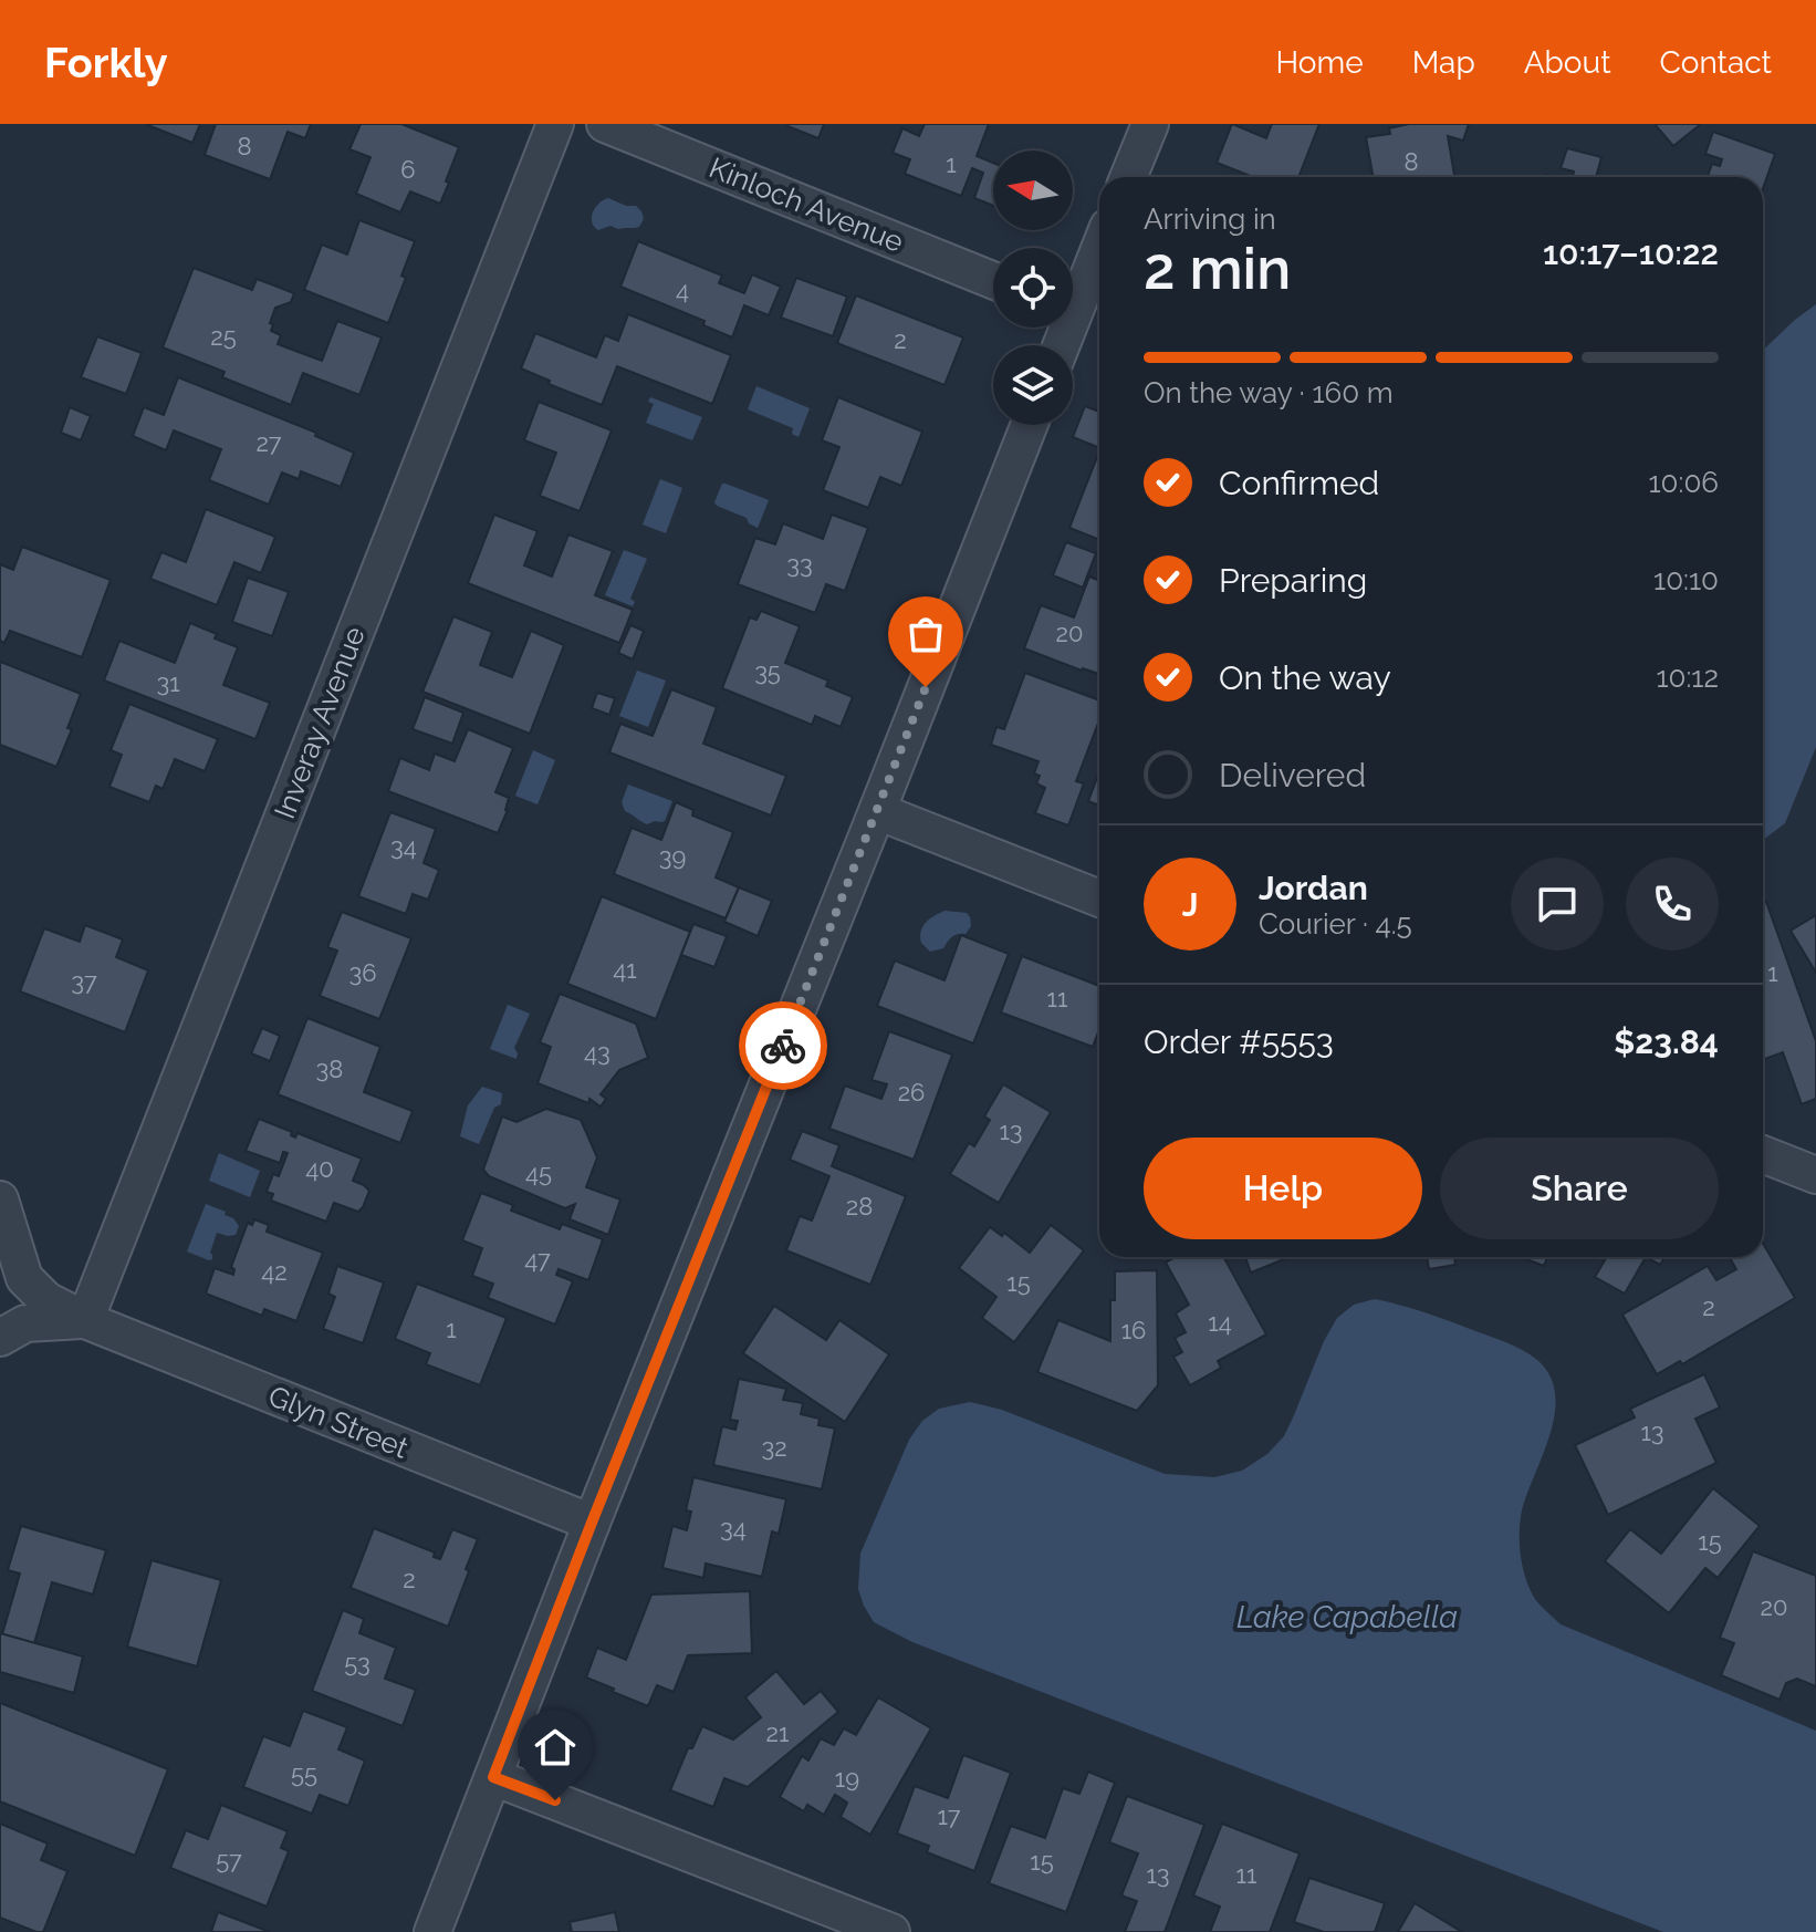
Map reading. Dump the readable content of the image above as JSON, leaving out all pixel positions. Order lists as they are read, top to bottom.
{
  "streets": {
    "street": ["Kinloch Avenue", "Inveray Avenue", "Glyn Street"]
  },
  "crossings": [
    ["Inveray Avenue", "Glyn Street"]
  ],
  "water": ["Lake Capabella"],
  "house_numbers": [
    "8",
    "8",
    "1",
    "6",
    "4",
    "25",
    "2",
    "27",
    "33",
    "20",
    "35",
    "31",
    "34",
    "39",
    "41",
    "36",
    "1",
    "37",
    "11",
    "43",
    "38",
    "26",
    "13",
    "40",
    "45",
    "28",
    "47",
    "42",
    "15",
    "2",
    "14",
    "1",
    "16",
    "13",
    "32",
    "34",
    "15",
    "2",
    "20",
    "53",
    "21",
    "55",
    "19",
    "17",
    "57",
    "15",
    "13",
    "11"
  ],
  "north": "left",
  "page": {
    "header": "Forkly",
    "nav": [
      "Home",
      "Map",
      "About",
      "Contact"
    ],
    "heading": ["2 min", "Arriving in", "10:17–10:22"],
    "panel": [
      "Jordan",
      "Courier · 4.5",
      "Order #5553",
      "$23.84"
    ],
    "bar": "On the way · 160 m",
    "list": [
      ["Confirmed", "10:06"],
      ["Preparing", "10:10"],
      ["On the way", "10:12"],
      "Delivered"
    ],
    "round": "J",
    "buttons": ["Help", "Share"]
  }
}
